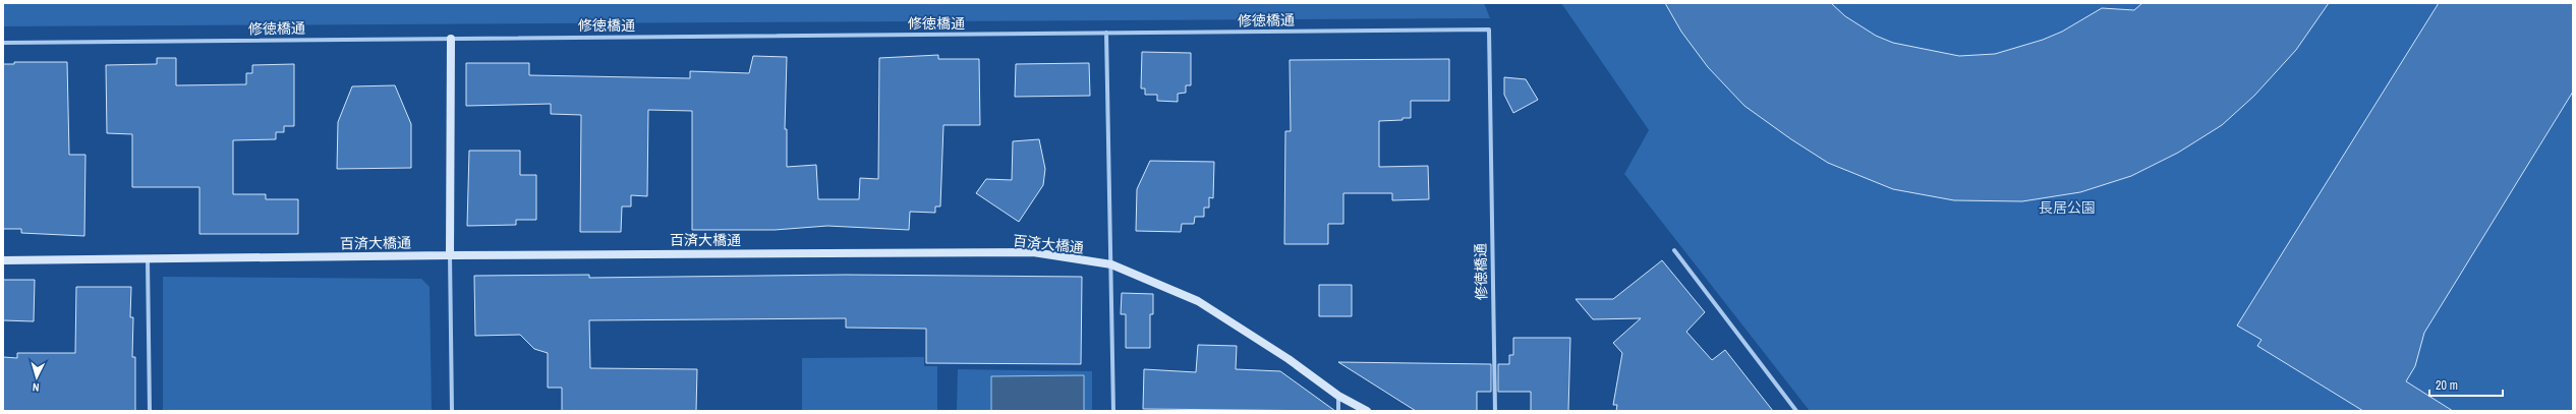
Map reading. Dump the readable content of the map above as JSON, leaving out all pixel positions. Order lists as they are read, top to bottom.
{
  "streets": {
    "street": ["修徳橋通", "百済大橋通"]
  },
  "parks": ["長居公園"],
  "scale_bar": "20 m",
  "north": "bottom"
}
